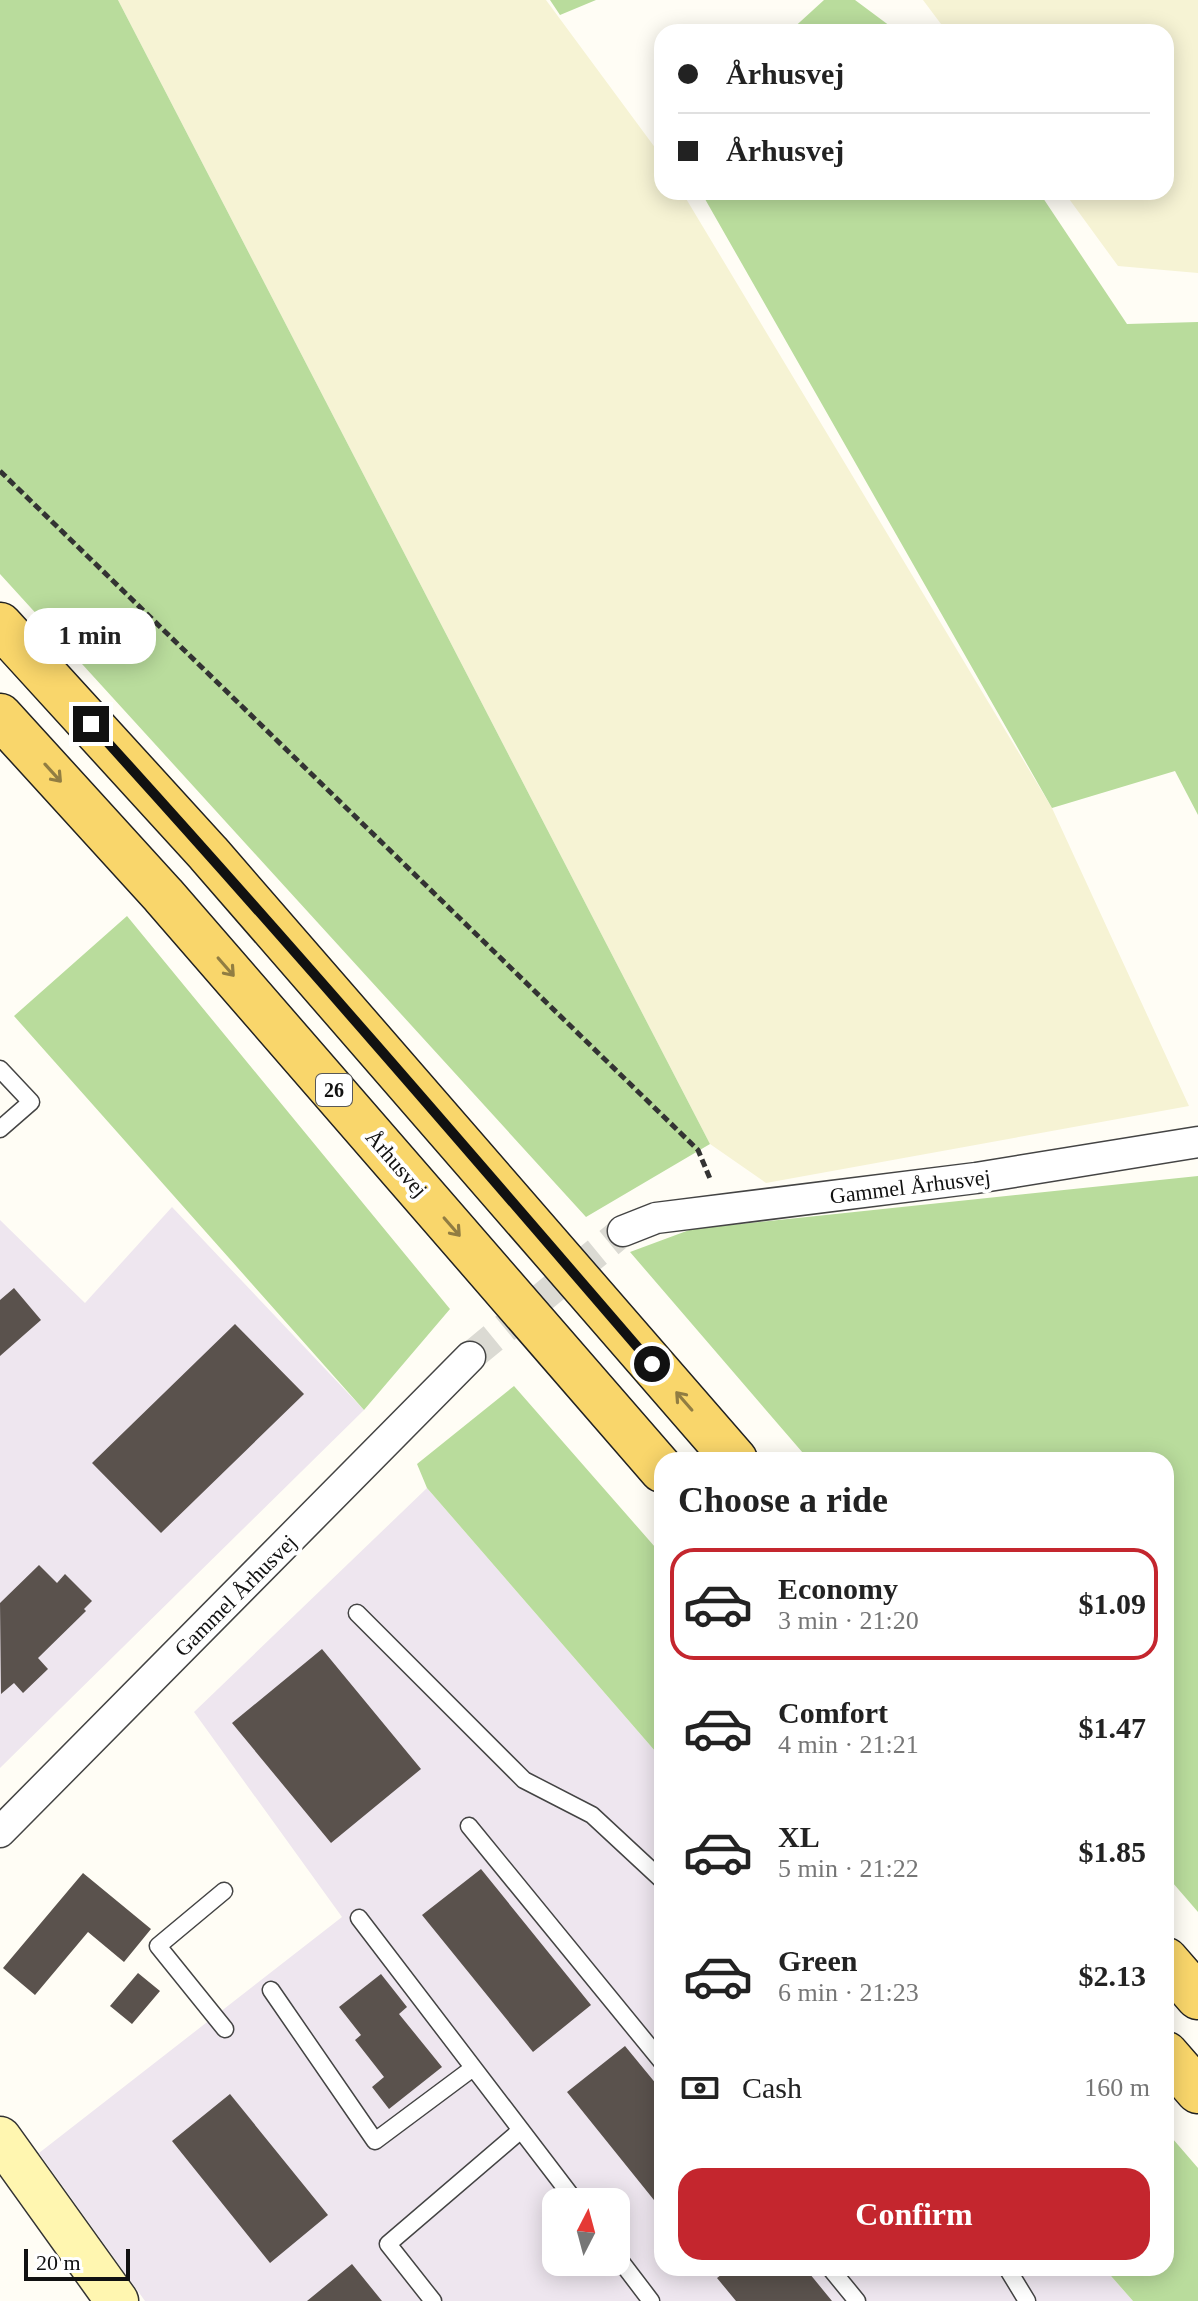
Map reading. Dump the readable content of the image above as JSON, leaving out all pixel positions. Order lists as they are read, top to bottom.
{
  "streets": {
    "main road": ["26", "Århusvej"],
    "street": ["Gammel Århusvej"]
  },
  "scale_bar": "20 m",
  "north": "top",
  "page": {
    "banner": ["Århusvej", "Århusvej"],
    "bubble": "1 min",
    "heading": "Choose a ride",
    "list": [
      {
        "name": "Economy",
        "note": "3 min · 21:20",
        "value": "$1.09"
      },
      {
        "name": "Comfort",
        "note": "4 min · 21:21",
        "value": "$1.47"
      },
      {
        "name": "XL",
        "note": "5 min · 21:22",
        "value": "$1.85"
      },
      {
        "name": "Green",
        "note": "6 min · 21:23",
        "value": "$2.13"
      }
    ],
    "pay": ["Cash", "160 m"],
    "buttons": "Confirm",
    "scale": "20 m"
  }
}
